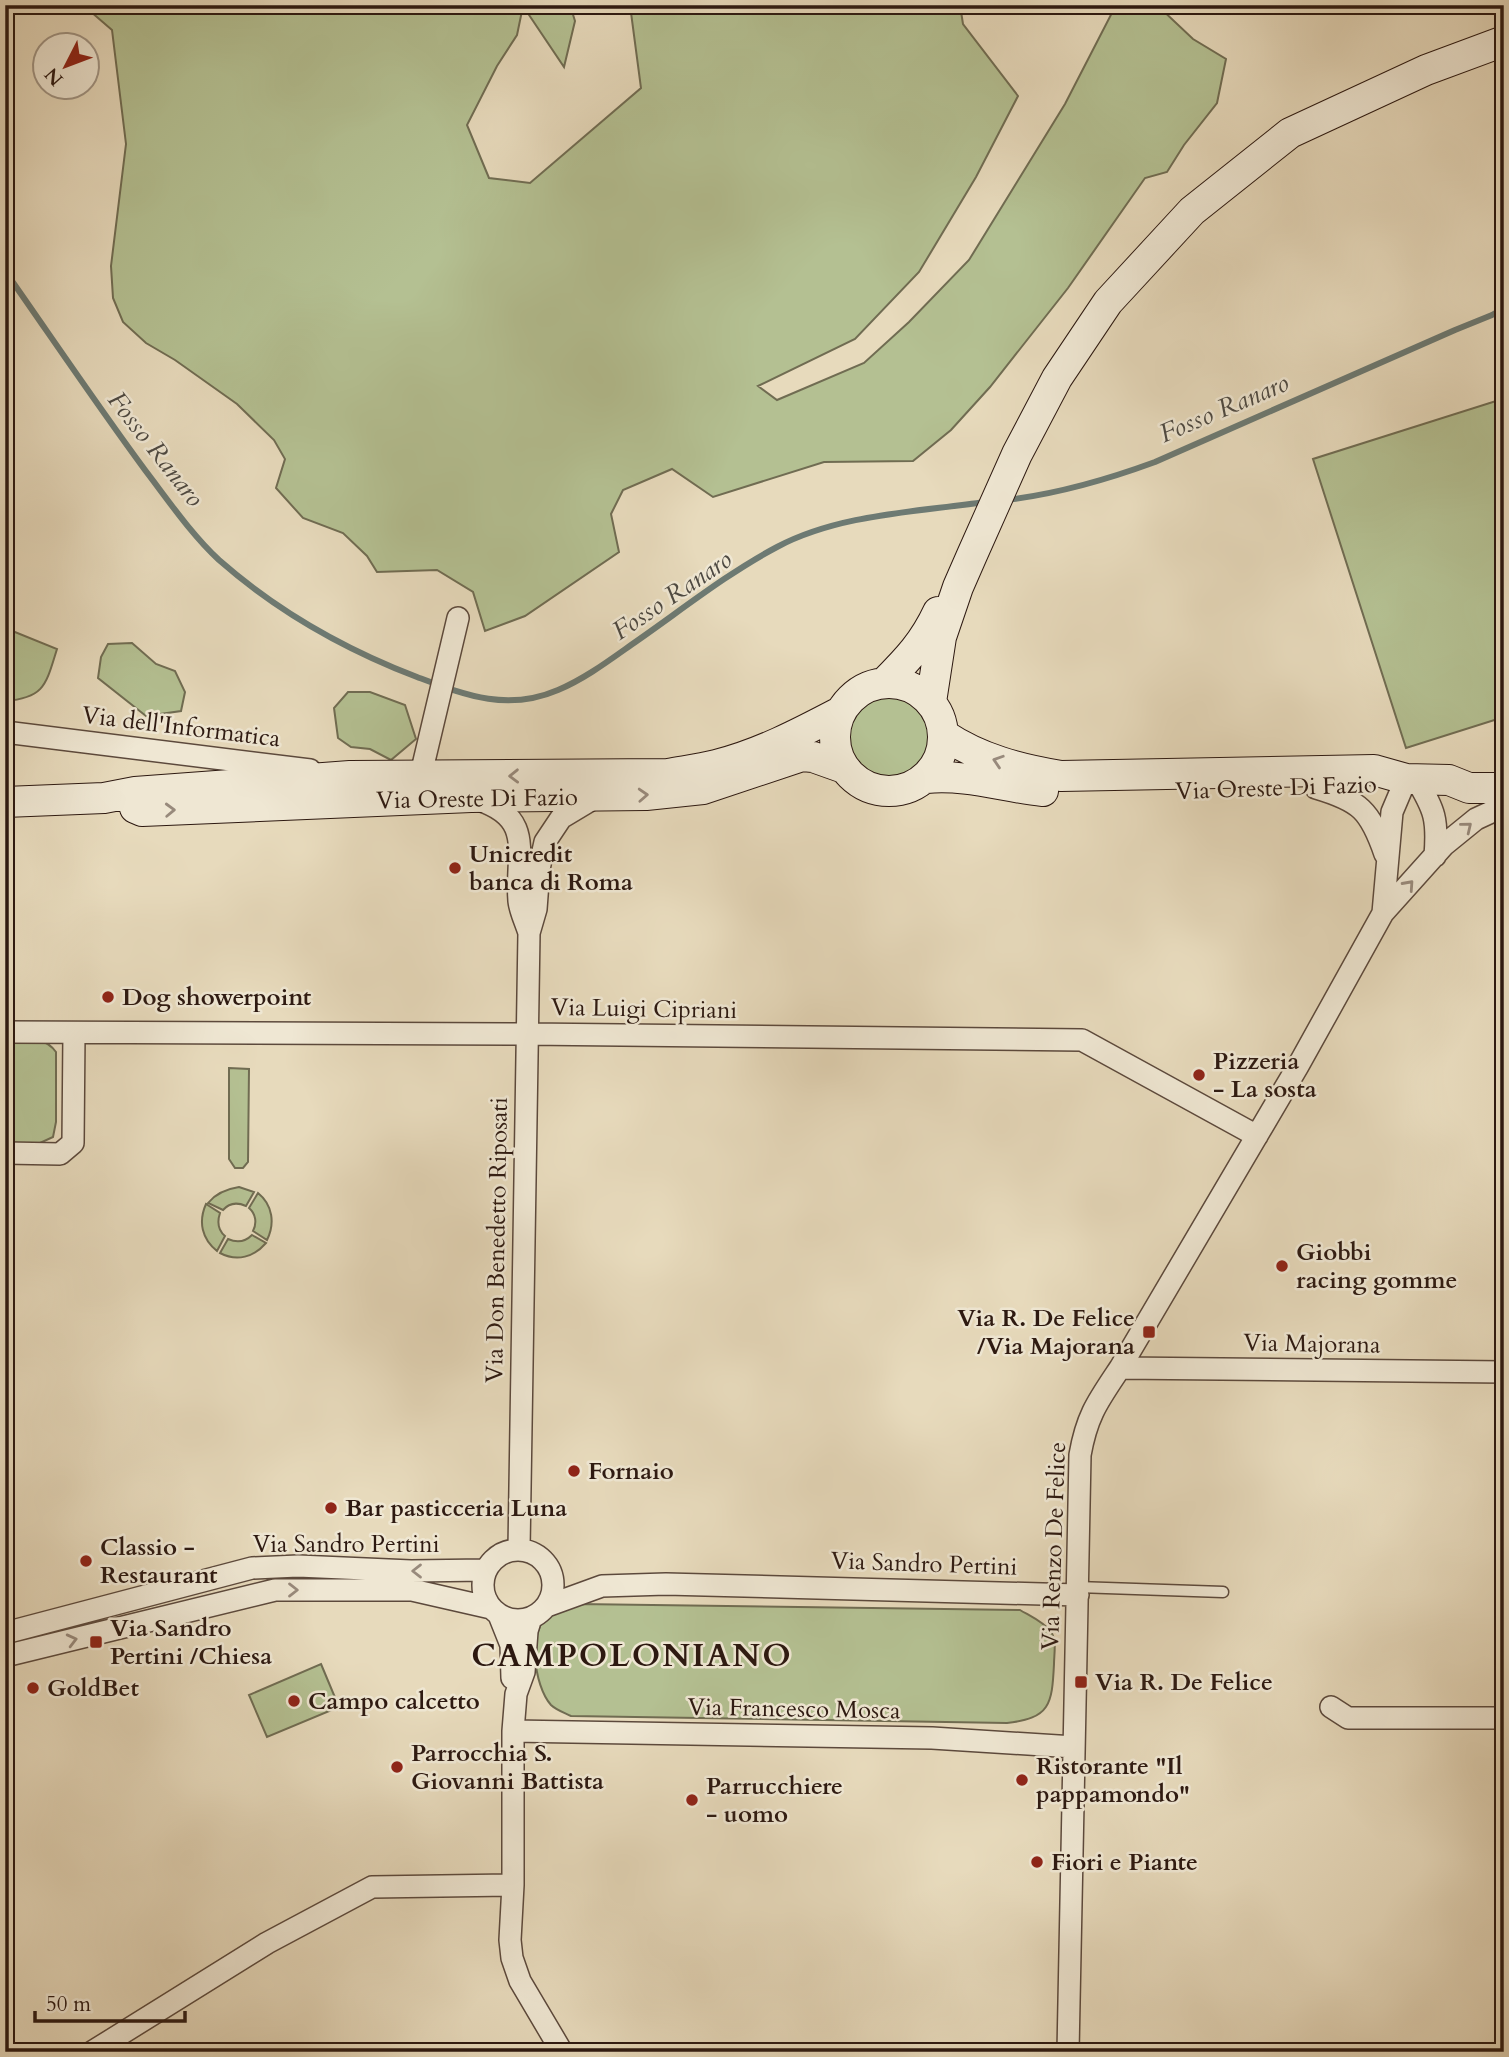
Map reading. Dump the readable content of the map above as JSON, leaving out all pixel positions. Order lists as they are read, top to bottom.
{
  "streets": {
    "main road": ["Via Oreste Di Fazio"],
    "street": [
      "Via dell'Informatica",
      "Via Luigi Cipriani",
      "Via Don Benedetto Riposati",
      "Via Majorana",
      "Via Sandro Pertini",
      "Via Renzo De Felice",
      "Via Francesco Mosca"
    ]
  },
  "crossings": [
    ["Via dell'Informatica", "Via Oreste Di Fazio"],
    ["Via Luigi Cipriani", "Via Don Benedetto Riposati"],
    ["Via Luigi Cipriani", "Via Renzo De Felice"],
    ["Via Don Benedetto Riposati", "Via Sandro Pertini"],
    ["Via Majorana", "Via Renzo De Felice"],
    ["Via Sandro Pertini", "Via Renzo De Felice"],
    ["Via Renzo De Felice", "Via Francesco Mosca"]
  ],
  "districts": ["CAMPOLONIANO"],
  "water": ["Fosso Ranaro"],
  "places": {
    "other": [
      "Unicredit banca di Roma",
      "Dog showerpoint",
      "Pizzeria - La sosta",
      "Giobbi racing gomme",
      "Fornaio",
      "Bar pasticceria Luna",
      "Classio - Restaurant",
      "GoldBet",
      "Campo calcetto",
      "Parrocchia S. Giovanni Battista",
      "Ristorante \"Il pappamondo\"",
      "Parrucchiere - uomo",
      "Fiori e Piante"
    ],
    "transit": ["Via R. De Felice /Via Majorana", "Via Sandro Pertini /Chiesa", "Via R. De Felice"]
  },
  "scale_bar": "50 m",
  "north": "bottom left"
}
